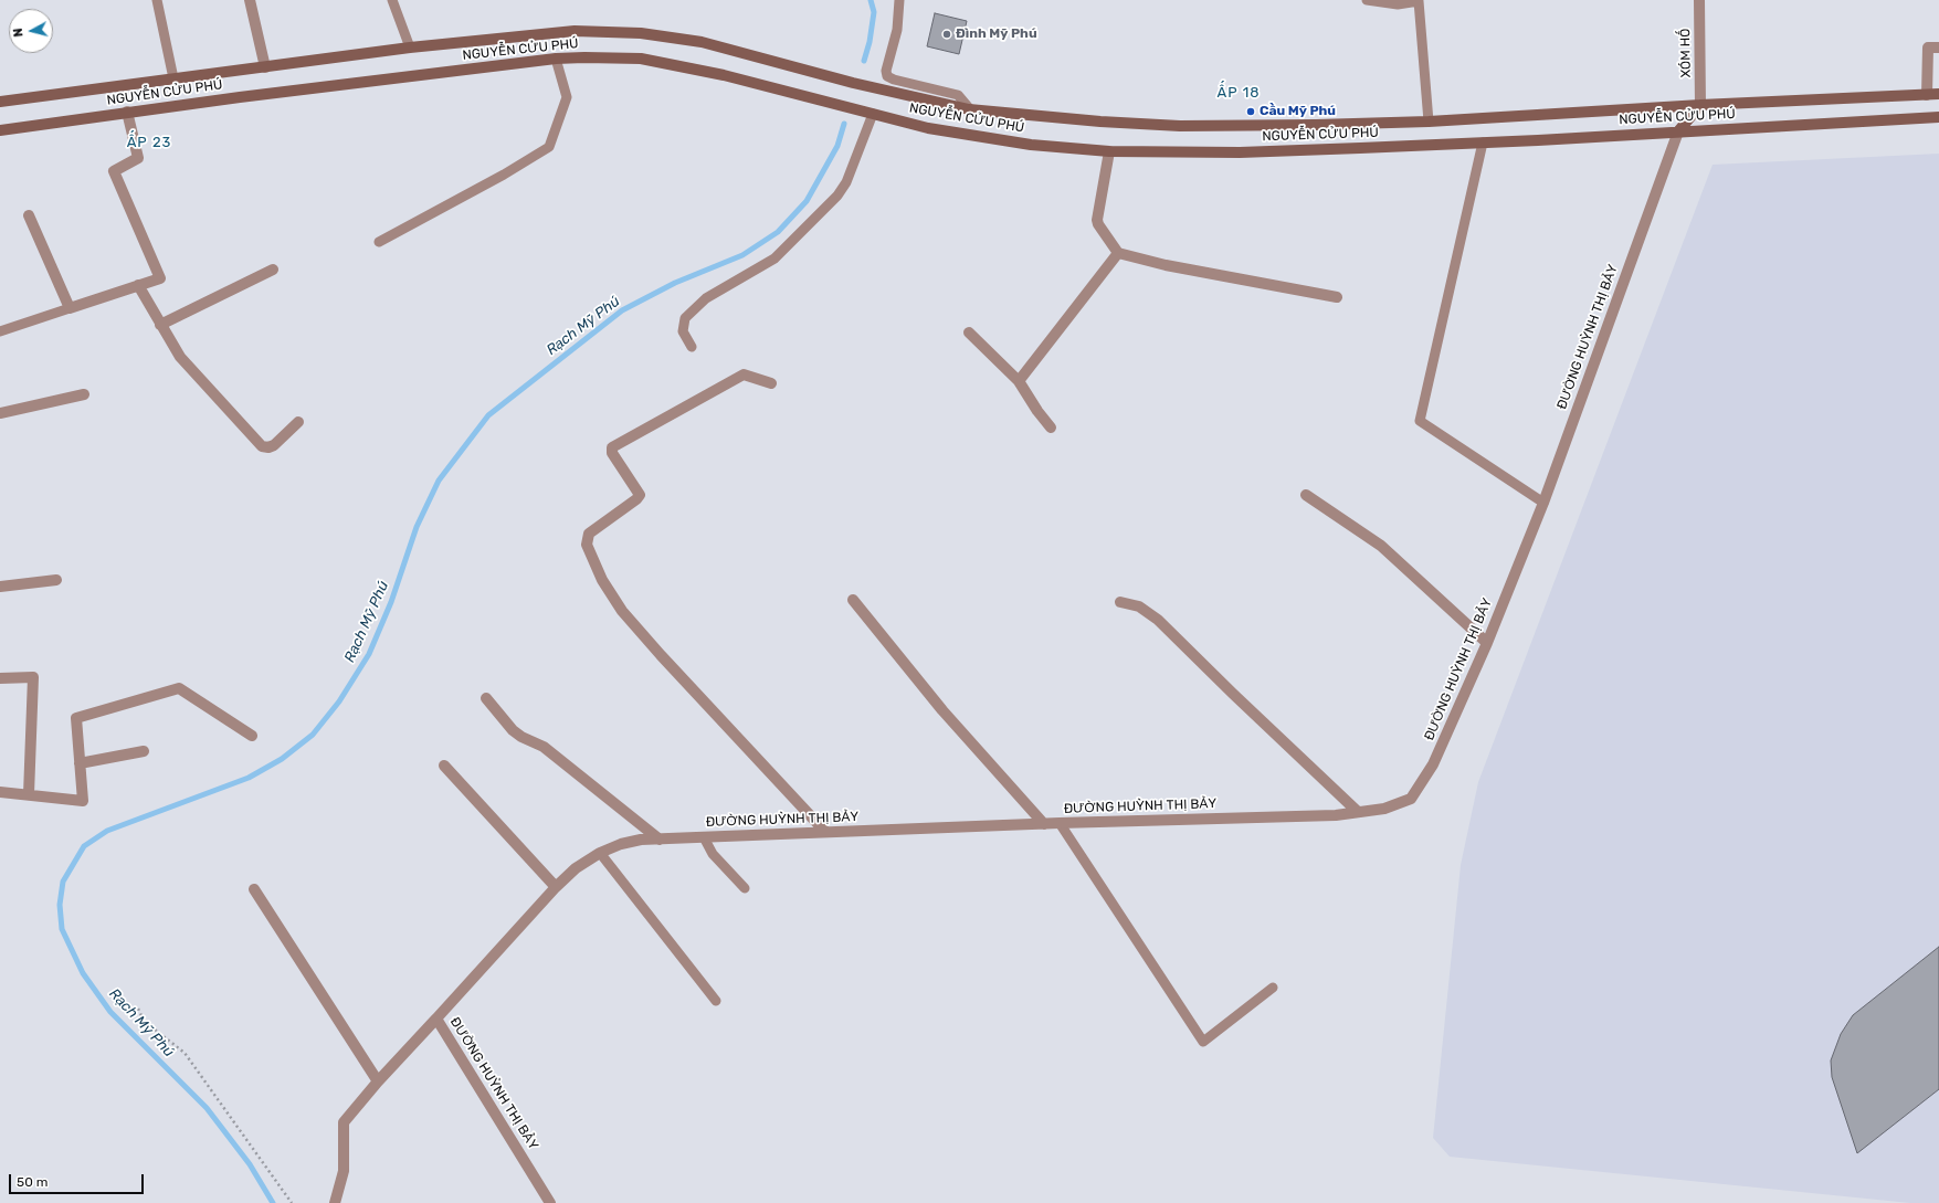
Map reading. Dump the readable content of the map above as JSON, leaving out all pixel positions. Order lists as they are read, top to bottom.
{
  "streets": {
    "main road": ["NGUYỄN CỬU PHÚ"],
    "street": ["XÓM HỐ", "ĐƯỜNG HUỲNH THỊ BẢY"]
  },
  "crossings": [
    ["NGUYỄN CỬU PHÚ", "XÓM HỐ"],
    ["NGUYỄN CỬU PHÚ", "ĐƯỜNG HUỲNH THỊ BẢY"]
  ],
  "districts": ["ẤP 18", "ẤP 23"],
  "water": ["Rạch Mỹ Phú"],
  "places": ["Đình Mỹ Phú", "Cầu Mỹ Phú"],
  "scale_bar": "50 m",
  "north": "left"
}
